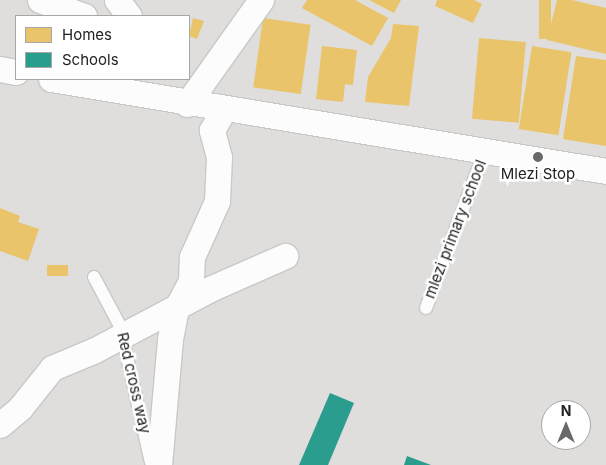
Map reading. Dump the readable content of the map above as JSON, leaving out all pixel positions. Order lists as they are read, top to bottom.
{
  "streets": {
    "lane": ["mlezi primary school", "Red cross way"]
  },
  "places": ["Mlezi Stop"],
  "legend": ["Homes", "Schools"],
  "north": "top"
}
